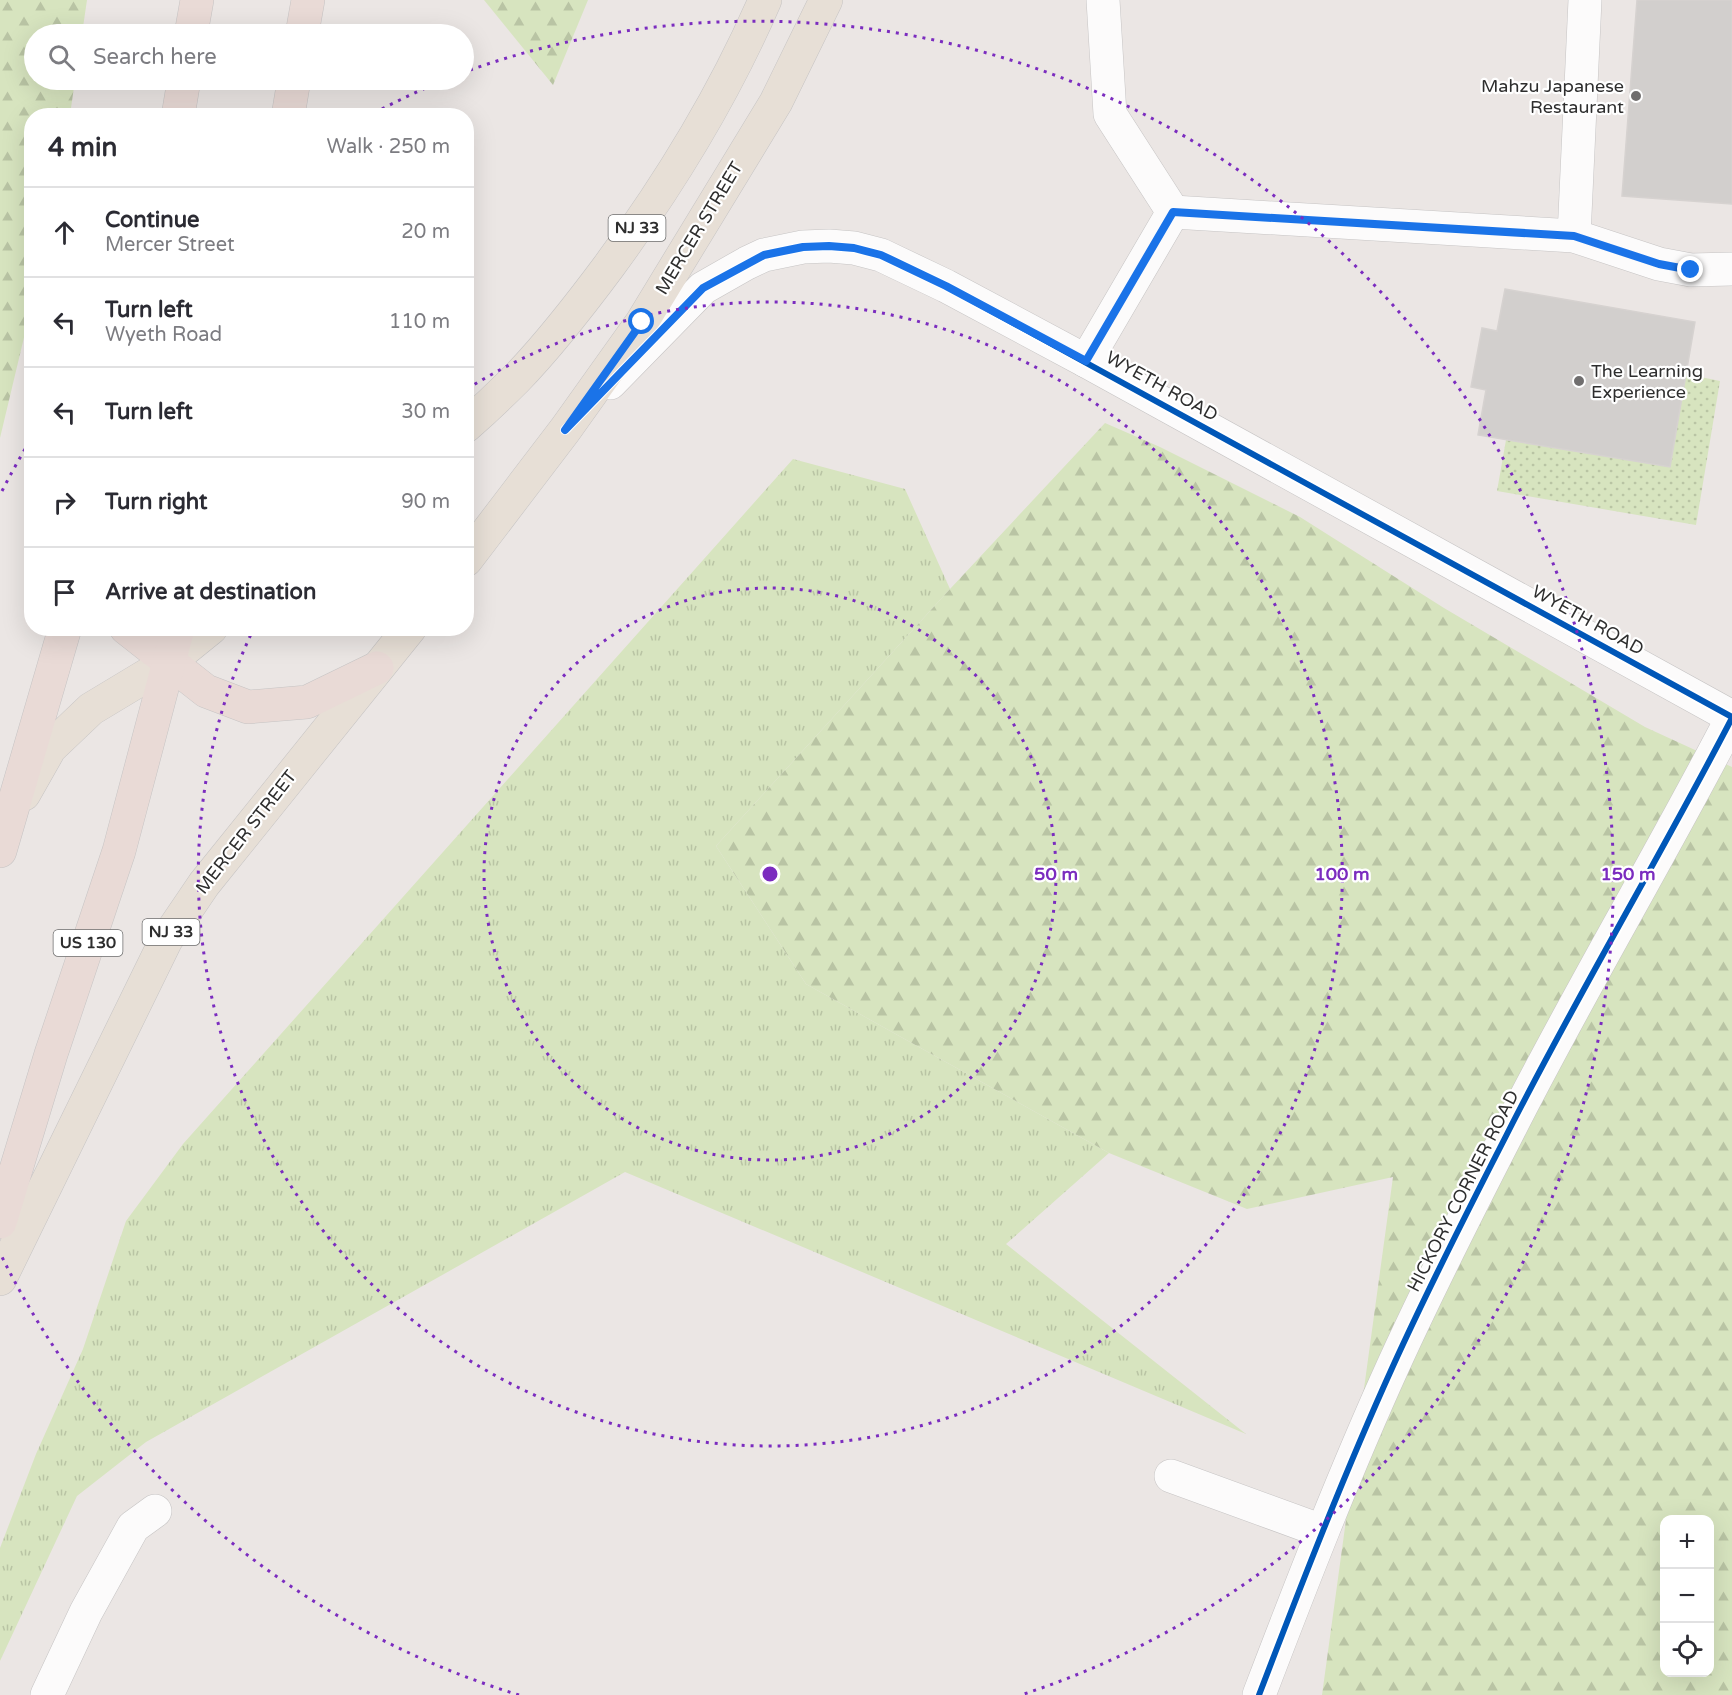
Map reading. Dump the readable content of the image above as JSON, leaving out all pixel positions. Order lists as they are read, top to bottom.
{
  "streets": {
    "highway": ["US 130"],
    "main road": ["NJ 33", "MERCER STREET"],
    "street": ["WYETH ROAD", "HICKORY CORNER ROAD"]
  },
  "crossings": [
    ["MERCER STREET", "WYETH ROAD"],
    ["WYETH ROAD", "HICKORY CORNER ROAD"]
  ],
  "places": ["Mahzu Japanese Restaurant", "The Learning Experience"],
  "page": {
    "search": "Search here",
    "heading": ["4 min", "Walk · 250 m"],
    "list": [
      ["Continue", "Mercer Street", "20 m"],
      ["Turn left", "Wyeth Road", "110 m"],
      ["Turn left", "30 m"],
      ["Turn right", "90 m"],
      "Arrive at destination"
    ],
    "map_buttons": ["+", "−"]
  },
  "rings": ["50 m", "100 m", "150 m"]
}
